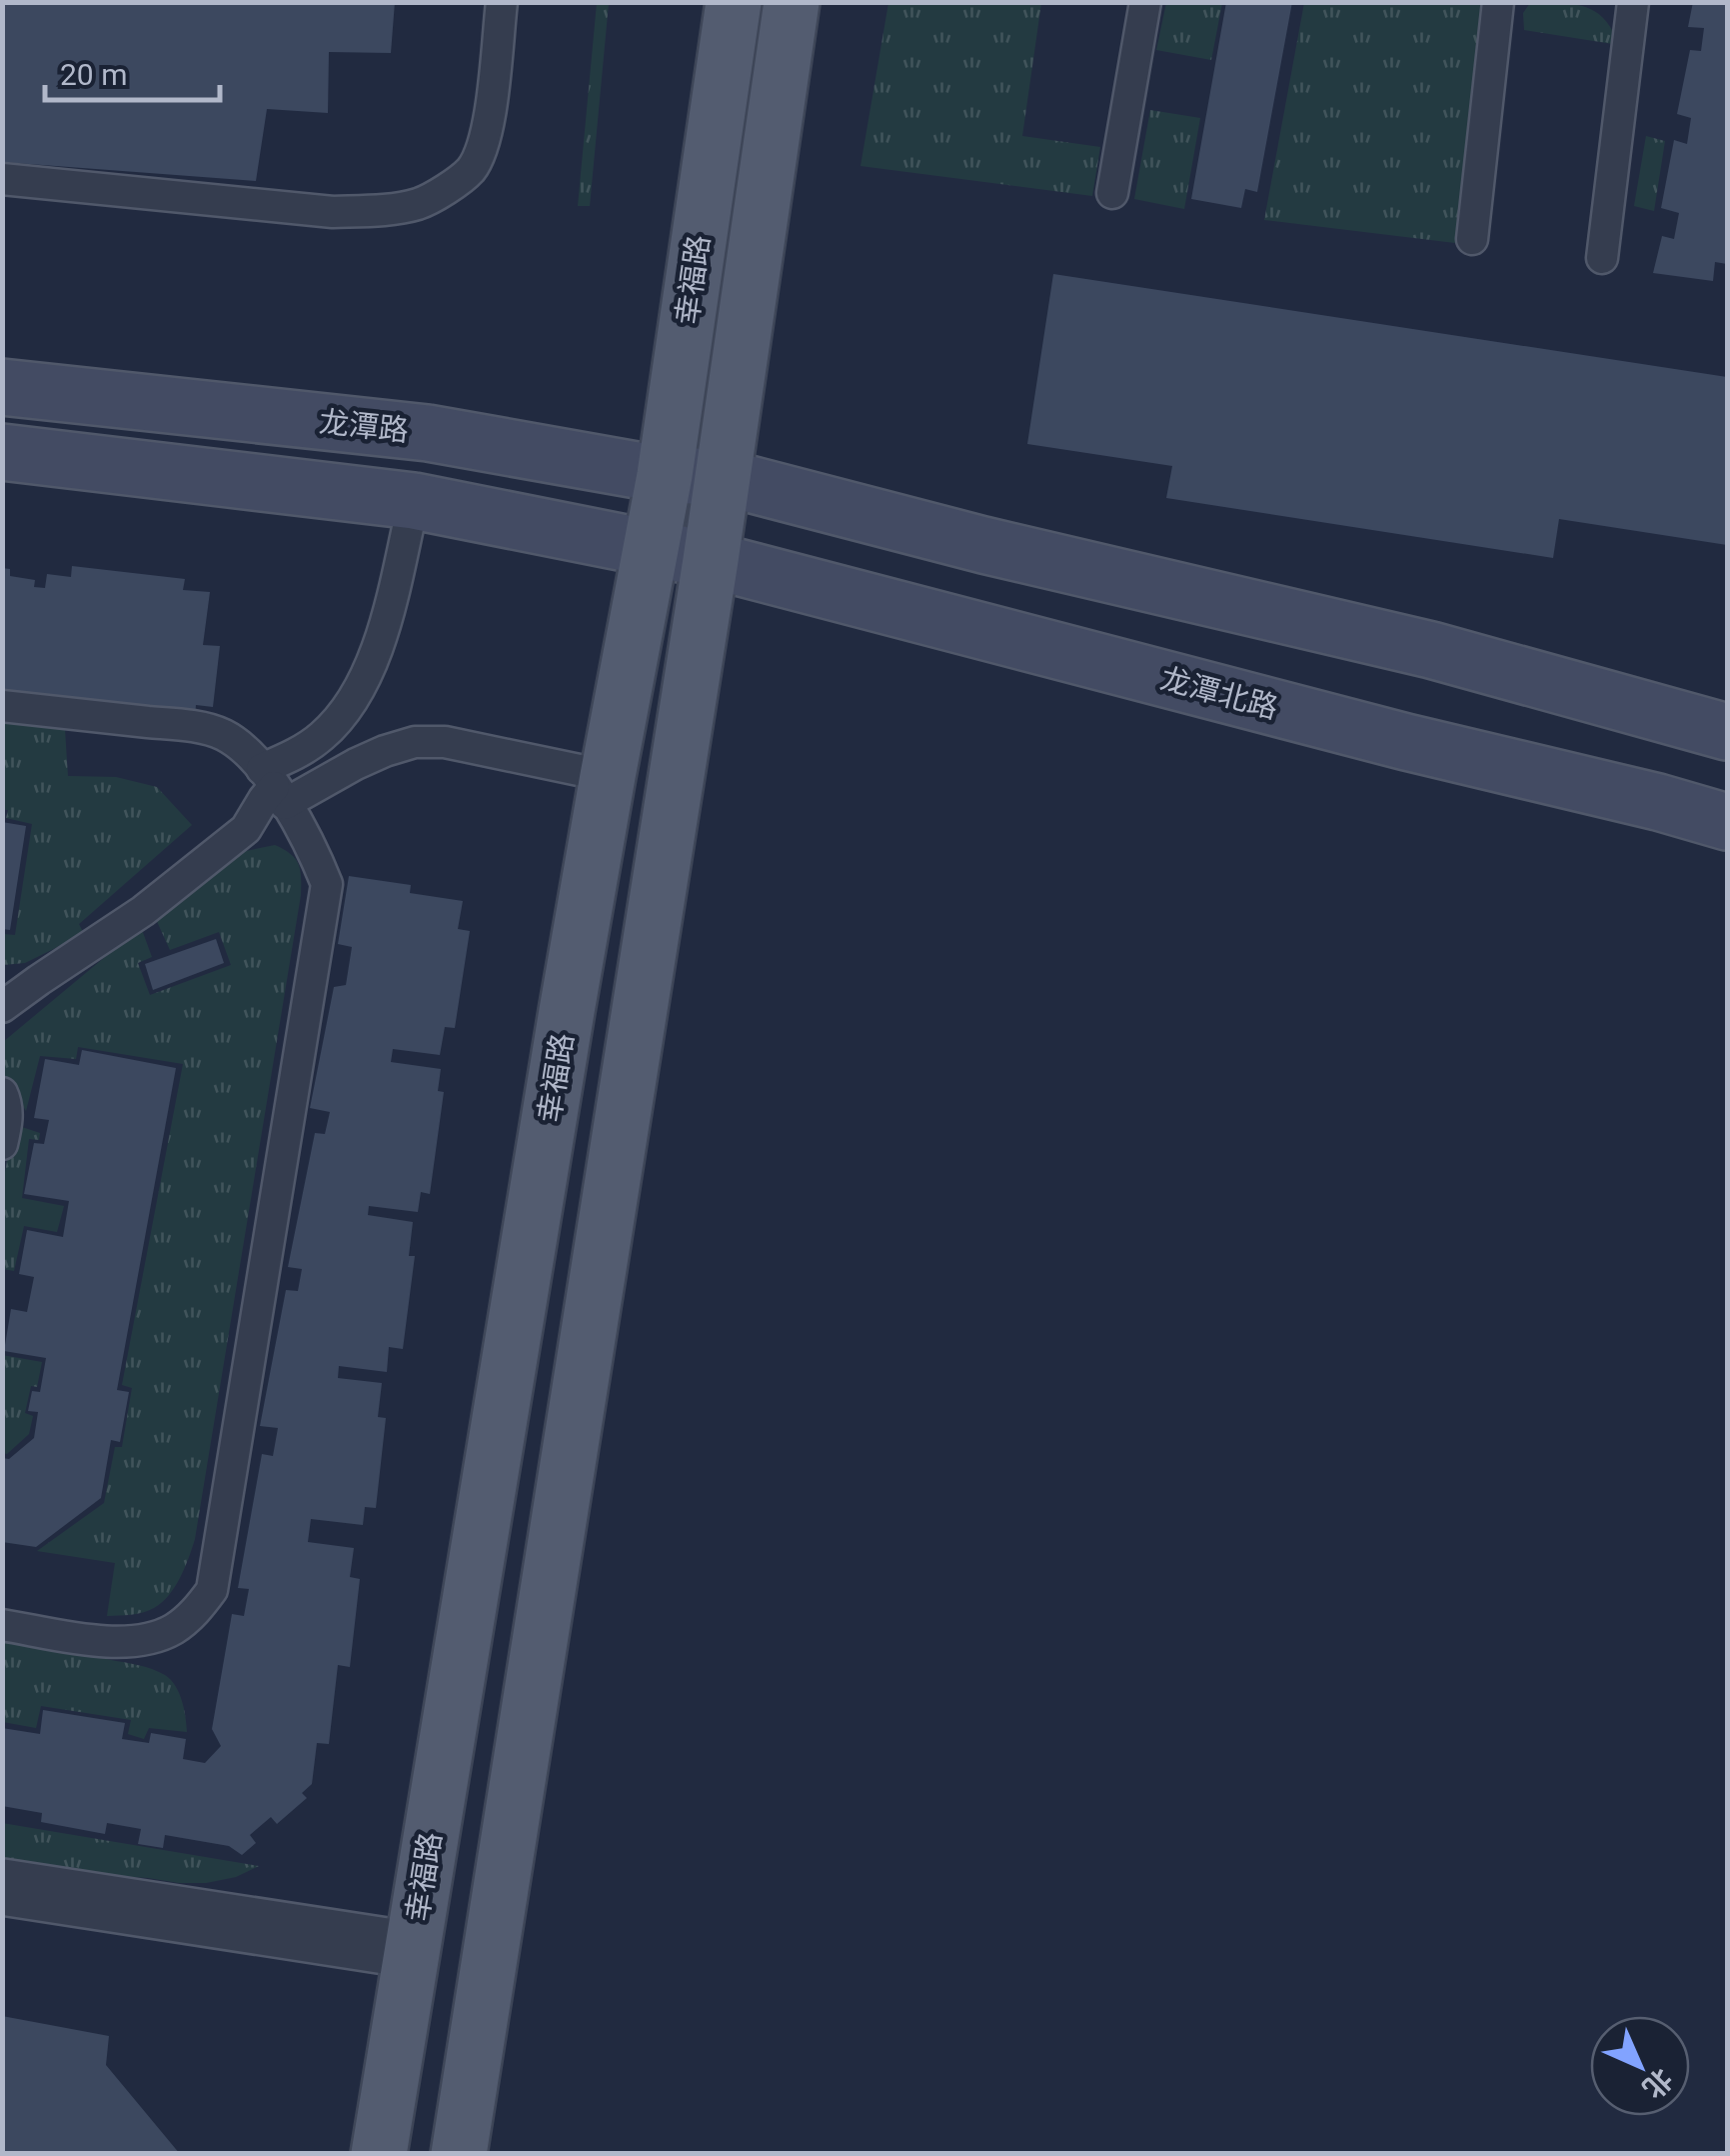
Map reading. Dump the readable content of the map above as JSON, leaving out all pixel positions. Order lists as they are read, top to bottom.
{
  "streets": {
    "main road": ["幸福路", "龙潭路", "龙潭北路"]
  },
  "crossings": [
    ["幸福路", "龙潭路"],
    ["幸福路", "龙潭北路"]
  ],
  "scale_bar": "20 m",
  "north": "bottom right"
}
